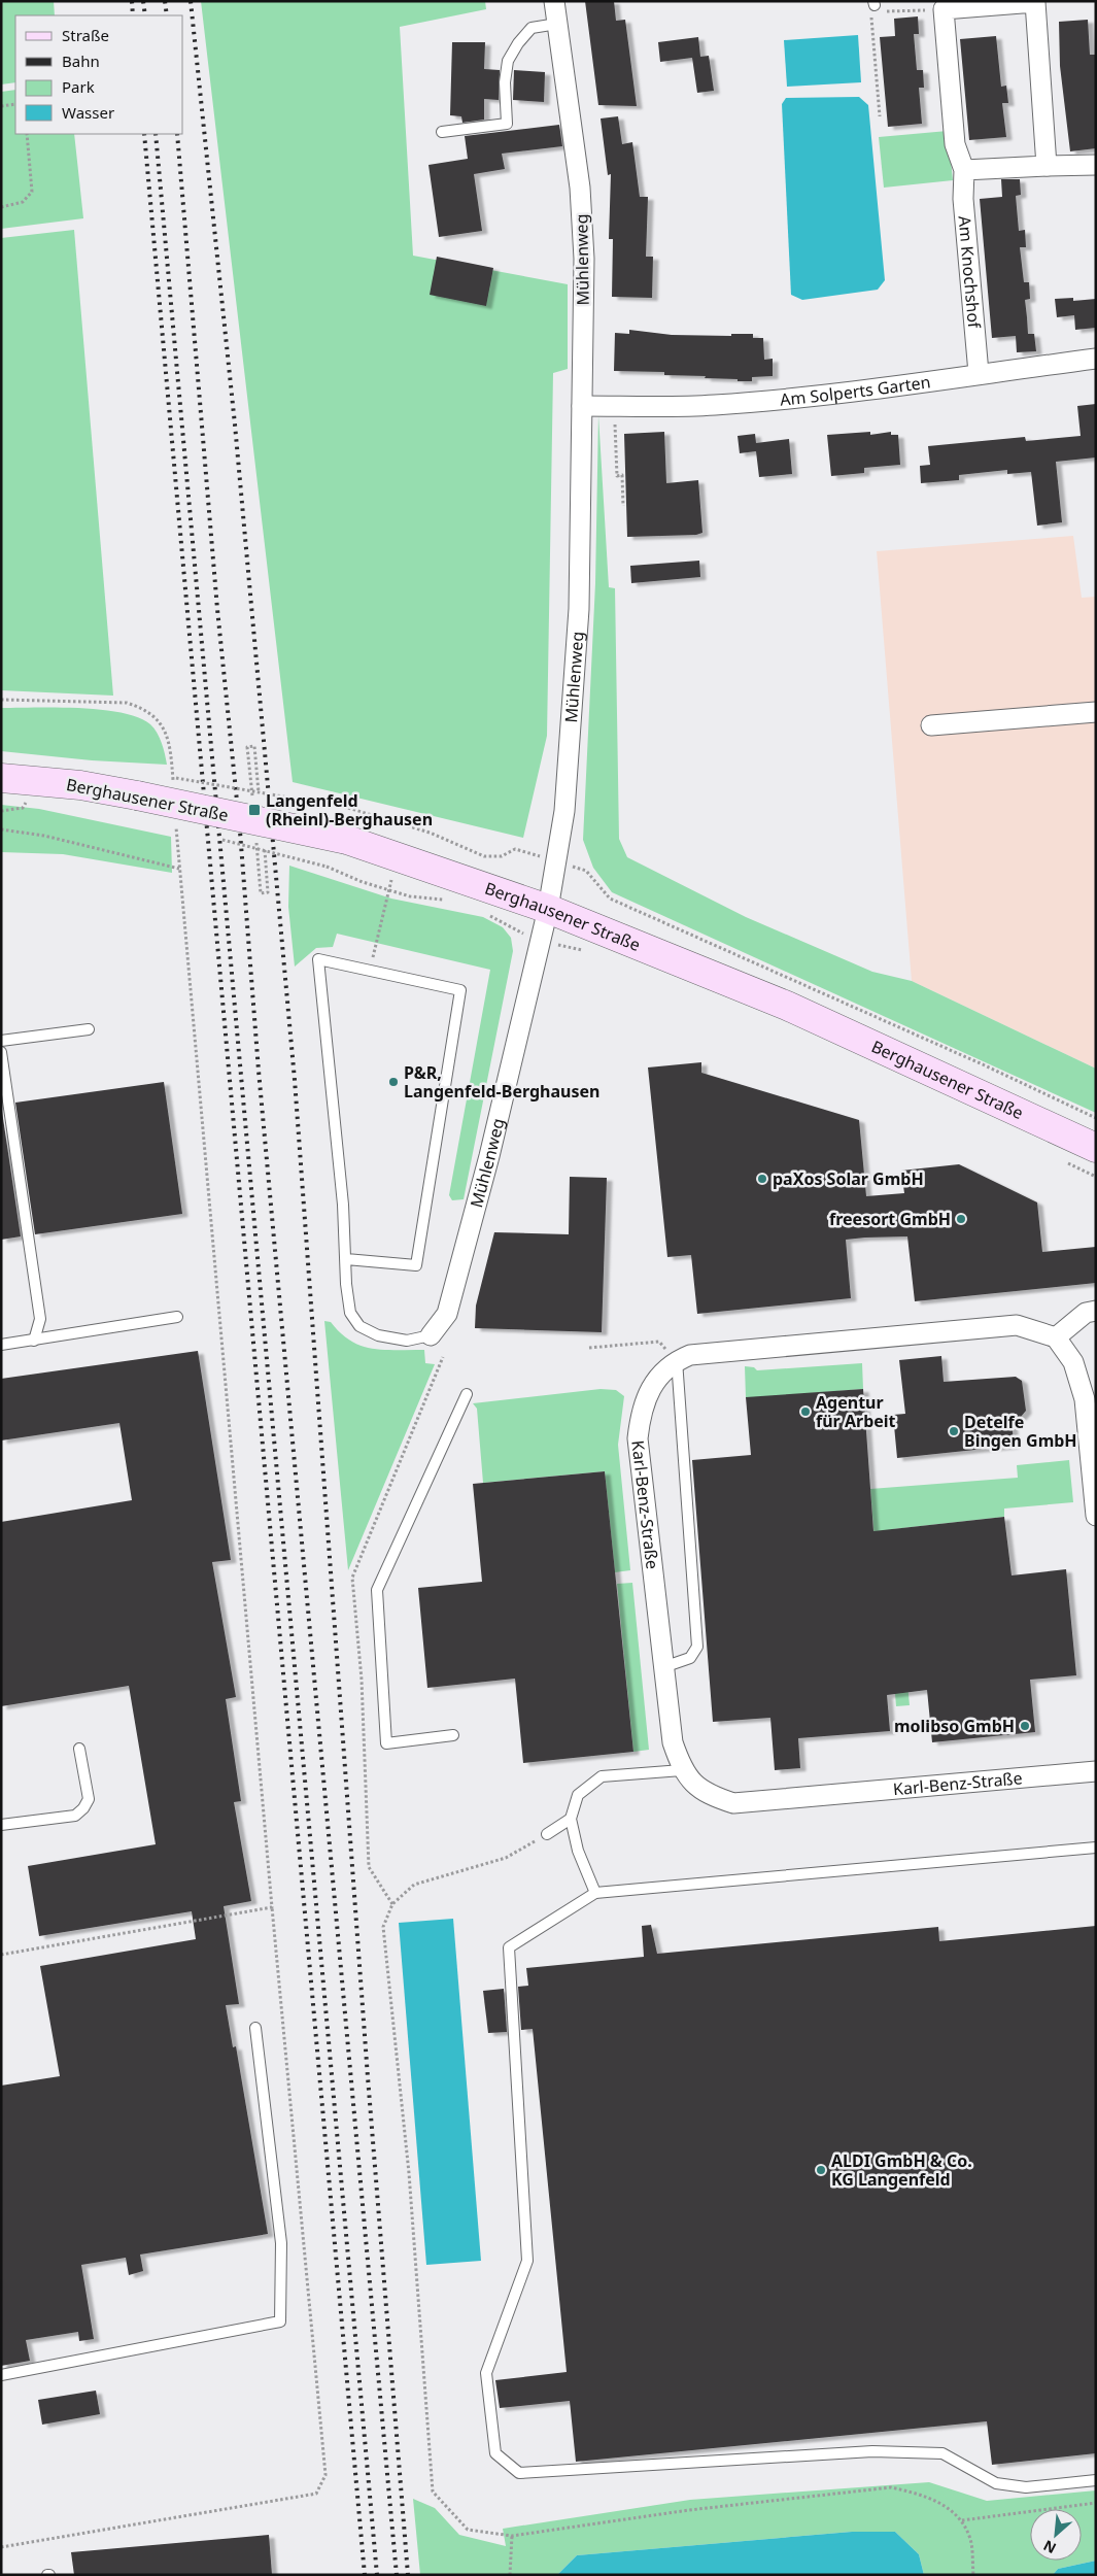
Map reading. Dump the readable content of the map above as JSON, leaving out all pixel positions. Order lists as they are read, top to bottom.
{
  "streets": {
    "main road": ["Berghausener Straße"],
    "street": [
      "Mühlenweg",
      "Am Knochshof",
      "Am Solperts Garten",
      "Karl-Benz-Straße"
    ]
  },
  "crossings": [
    ["Mühlenweg", "Am Solperts Garten"],
    ["Mühlenweg", "Berghausener Straße"],
    ["Am Knochshof", "Am Solperts Garten"]
  ],
  "places": {
    "transit": ["Langenfeld (Rheinl)-Berghausen"],
    "other": [
      "P&R, Langenfeld-Berghausen",
      "paXos Solar GmbH",
      "freesort GmbH",
      "Agentur für Arbeit",
      "Detelfe Bingen GmbH",
      "molibso GmbH",
      "ALDI GmbH & Co. KG Langenfeld"
    ]
  },
  "legend": [
    "Straße",
    "Bahn",
    "Park",
    "Wasser"
  ],
  "north": "bottom left"
}
